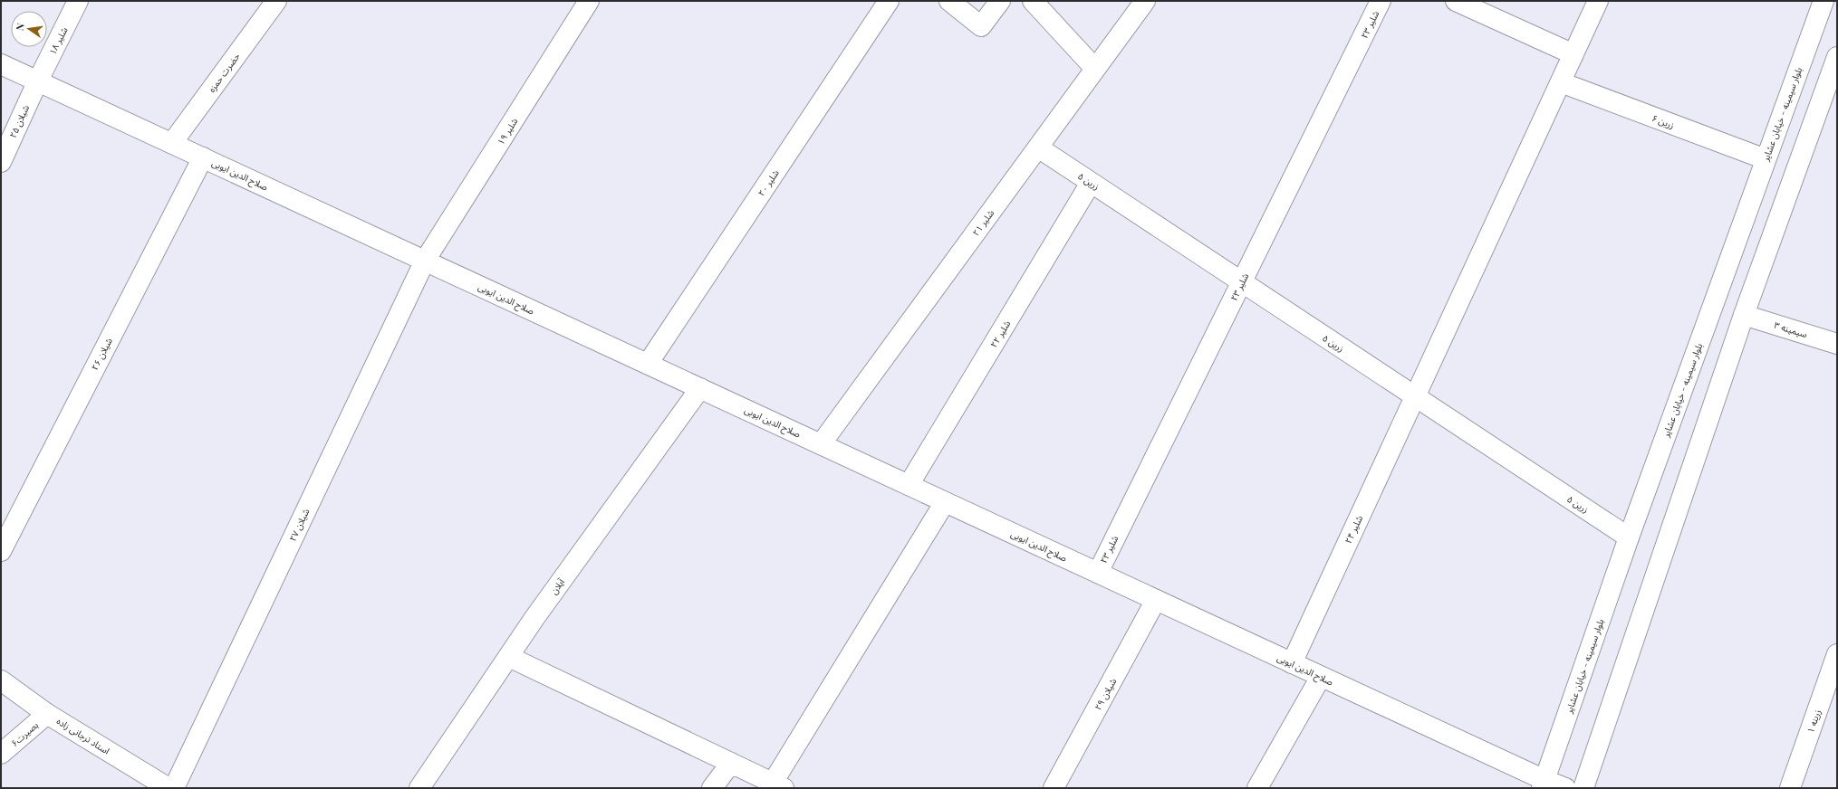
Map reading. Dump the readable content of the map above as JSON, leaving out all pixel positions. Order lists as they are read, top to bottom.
{
  "streets": {
    "street": [
      "شلیر ۲۳",
      "شلیر ۱۸",
      "حضرت حمزه",
      "بلوار سیمینه - خیابان عشایر",
      "شیلان ۲۵",
      "زرین ۶",
      "شلیر ۱۹",
      "صلاح الدین ایوبی",
      "زرین ۵",
      "شلیر ۲۰",
      "شلیر ۲۱",
      "سیمینه ۳",
      "شلیر ۲۲",
      "شیلان ۲۶",
      "شیلان ۲۷",
      "شلیر ۲۴",
      "آیلان",
      "شیلان ۲۹",
      "زرینه ۱",
      "بصیرت۶",
      "استاد ترجانی زاده"
    ]
  },
  "crossings": [
    ["شلیر ۲۳", "صلاح الدین ایوبی"],
    ["شلیر ۲۳", "زرین ۵"],
    ["شلیر ۱۸", "شیلان ۲۵"],
    ["شلیر ۱۸", "صلاح الدین ایوبی"],
    ["حضرت حمزه", "صلاح الدین ایوبی"],
    ["بلوار سیمینه - خیابان عشایر", "زرین ۶"],
    ["بلوار سیمینه - خیابان عشایر", "صلاح الدین ایوبی"],
    ["بلوار سیمینه - خیابان عشایر", "زرین ۵"],
    ["شیلان ۲۵", "صلاح الدین ایوبی"],
    ["زرین ۶", "شلیر ۲۴"],
    ["شلیر ۱۹", "صلاح الدین ایوبی"],
    ["شلیر ۱۹", "شیلان ۲۷"],
    ["صلاح الدین ایوبی", "شلیر ۲۰"],
    ["صلاح الدین ایوبی", "شلیر ۲۱"],
    ["صلاح الدین ایوبی", "شلیر ۲۲"],
    ["صلاح الدین ایوبی", "شیلان ۲۶"],
    ["صلاح الدین ایوبی", "شیلان ۲۷"],
    ["صلاح الدین ایوبی", "شلیر ۲۴"],
    ["صلاح الدین ایوبی", "آیلان"],
    ["صلاح الدین ایوبی", "شیلان ۲۹"],
    ["زرین ۵", "شلیر ۲۱"],
    ["زرین ۵", "شلیر ۲۲"],
    ["زرین ۵", "شلیر ۲۴"],
    ["بصیرت۶", "استاد ترجانی زاده"]
  ],
  "north": "left"
}
